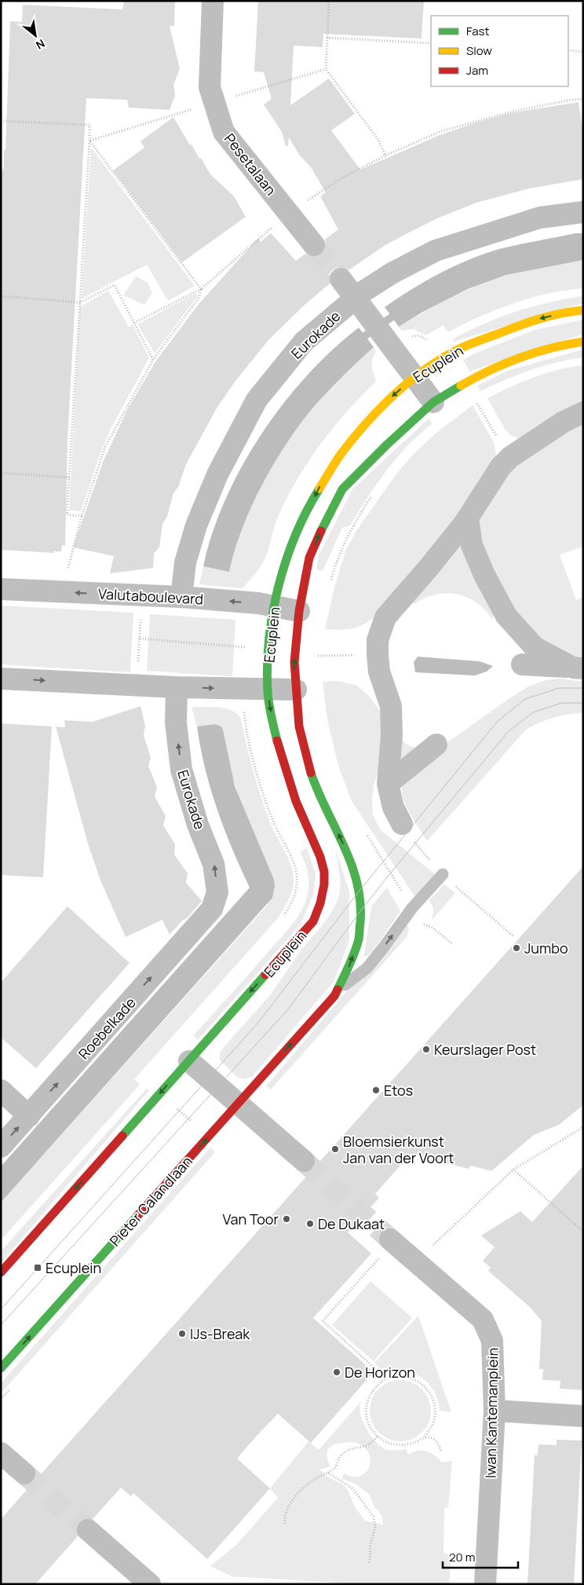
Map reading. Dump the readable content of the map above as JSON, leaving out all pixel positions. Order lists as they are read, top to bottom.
{
  "streets": {
    "main road": ["Ecuplein", "Pieter Calandlaan"],
    "street": [
      "Pesetalaan",
      "Eurokade",
      "Valutaboulevard",
      "Roebelkade",
      "Iwan Kantemanplein"
    ]
  },
  "crossings": [
    ["Eurokade", "Valutaboulevard"],
    ["Eurokade", "Roebelkade"],
    ["Ecuplein", "Valutaboulevard"],
    ["Ecuplein", "Pieter Calandlaan"]
  ],
  "one_way": ["Roebelkade", "Pieter Calandlaan"],
  "places": {
    "other": [
      "Jumbo",
      "Keurslager Post",
      "Etos",
      "Bloemsierkunst Jan van der Voort",
      "Van Toor",
      "De Dukaat",
      "IJs-Break",
      "De Horizon"
    ],
    "transit": ["Ecuplein"]
  },
  "legend": ["Fast", "Slow", "Jam"],
  "scale_bar": "20 m",
  "north": "bottom right"
}
